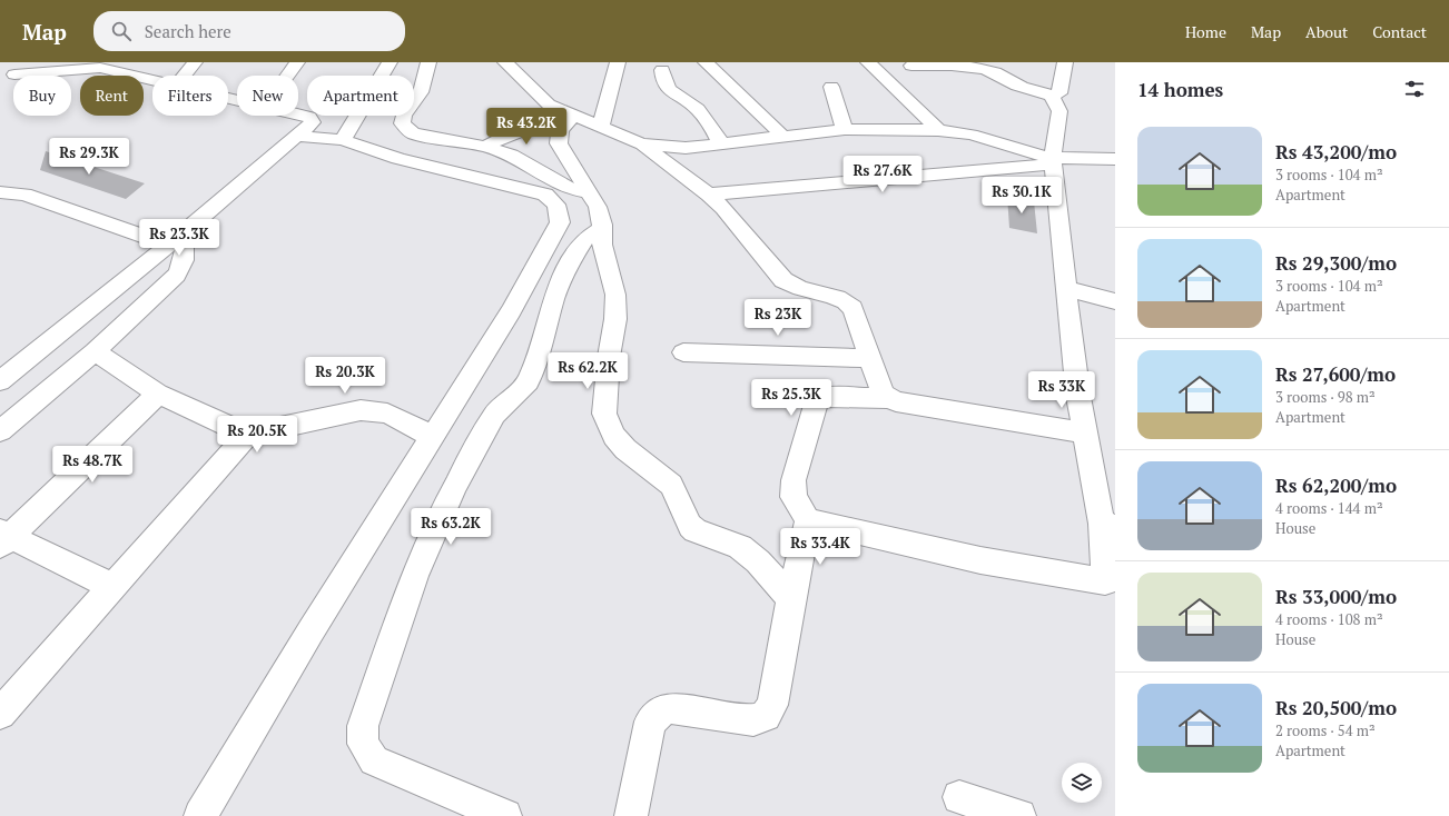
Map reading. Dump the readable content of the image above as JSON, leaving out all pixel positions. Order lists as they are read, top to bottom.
{
  "page": {
    "header": "Map",
    "search": "Search here",
    "nav": [
      "Home",
      "Map",
      "About",
      "Contact"
    ],
    "heading": "14 homes",
    "chip": [
      "Buy",
      "Rent",
      "Filters",
      "New",
      "Apartment"
    ],
    "price": [
      "Rs 43.2K",
      "Rs 29.3K",
      "Rs 27.6K",
      "Rs 30.1K",
      "Rs 23.3K",
      "Rs 23K",
      "Rs 62.2K",
      "Rs 20.3K",
      "Rs 33K",
      "Rs 25.3K",
      "Rs 20.5K",
      "Rs 48.7K",
      "Rs 63.2K",
      "Rs 33.4K"
    ],
    "list": [
      {
        "name": "Rs 43,200/mo",
        "note": "3 rooms · 104 m² · Apartment"
      },
      {
        "name": "Rs 29,300/mo",
        "note": "3 rooms · 104 m² · Apartment"
      },
      {
        "name": "Rs 27,600/mo",
        "note": "3 rooms · 98 m² · Apartment"
      },
      {
        "name": "Rs 62,200/mo",
        "note": "4 rooms · 144 m² · House"
      },
      {
        "name": "Rs 33,000/mo",
        "note": "4 rooms · 108 m² · House"
      },
      {
        "name": "Rs 20,500/mo",
        "note": "2 rooms · 54 m² · Apartment"
      }
    ]
  }
}
